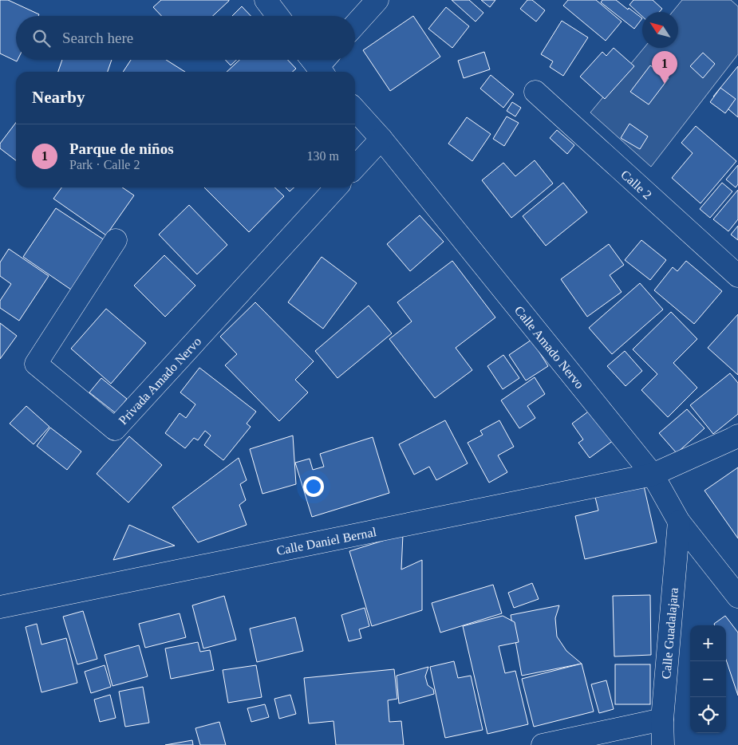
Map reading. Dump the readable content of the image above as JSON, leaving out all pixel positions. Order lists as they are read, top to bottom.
{
  "streets": {
    "street": [
      "Calle 2",
      "Calle Amado Nervo",
      "Privada Amado Nervo",
      "Calle Daniel Bernal",
      "Calle Guadalajara"
    ]
  },
  "crossings": [
    ["Calle Amado Nervo", "Calle Daniel Bernal"],
    ["Calle Amado Nervo", "Calle Guadalajara"]
  ],
  "north": "top left",
  "page": {
    "search": "Search here",
    "pins": "1",
    "heading": "Nearby",
    "list": [
      {
        "mark": "1",
        "name": "Parque de niños",
        "note": "Park · Calle 2",
        "value": "130 m"
      }
    ],
    "map_buttons": ["+", "−"]
  }
}
